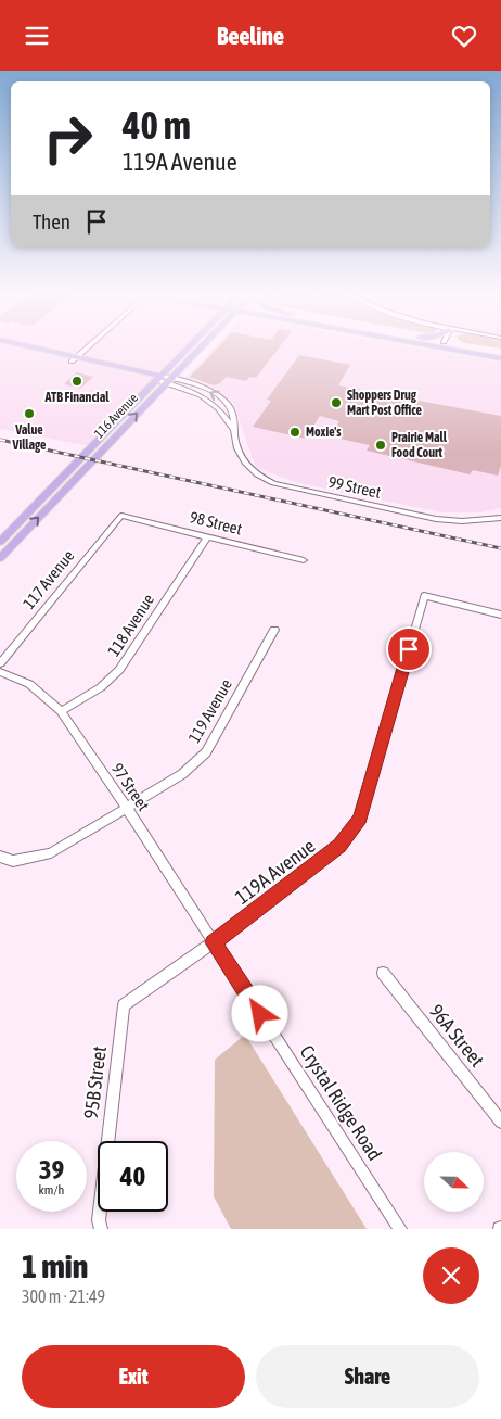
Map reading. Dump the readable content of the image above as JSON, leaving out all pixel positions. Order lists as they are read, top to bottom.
{
  "streets": {
    "main road": ["116 Avenue", "99 Street"],
    "street": [
      "98 Street",
      "117 Avenue",
      "118 Avenue",
      "119 Avenue",
      "97 Street",
      "119A Avenue",
      "96A Street",
      "95B Street",
      "Crystal Ridge Road"
    ]
  },
  "crossings": [
    ["116 Avenue", "99 Street"],
    ["98 Street", "117 Avenue"],
    ["98 Street", "118 Avenue"],
    ["118 Avenue", "97 Street"],
    ["119 Avenue", "97 Street"],
    ["97 Street", "119A Avenue"],
    ["97 Street", "Crystal Ridge Road"],
    ["119A Avenue", "95B Street"],
    ["119A Avenue", "Crystal Ridge Road"]
  ],
  "places": [
    "ATB Financial",
    "Shoppers Drug Mart Post Office",
    "Value Village",
    "Moxie's",
    "Prairie Mall Food Court"
  ],
  "north": "right",
  "page": {
    "header": "Beeline",
    "turn": ["40 m", "119A Avenue"],
    "then": "Then",
    "speed": "39 km/h",
    "limit": "40",
    "heading": ["1 min", "300 m · 21:49"],
    "buttons": ["Exit", "Share"]
  }
}
